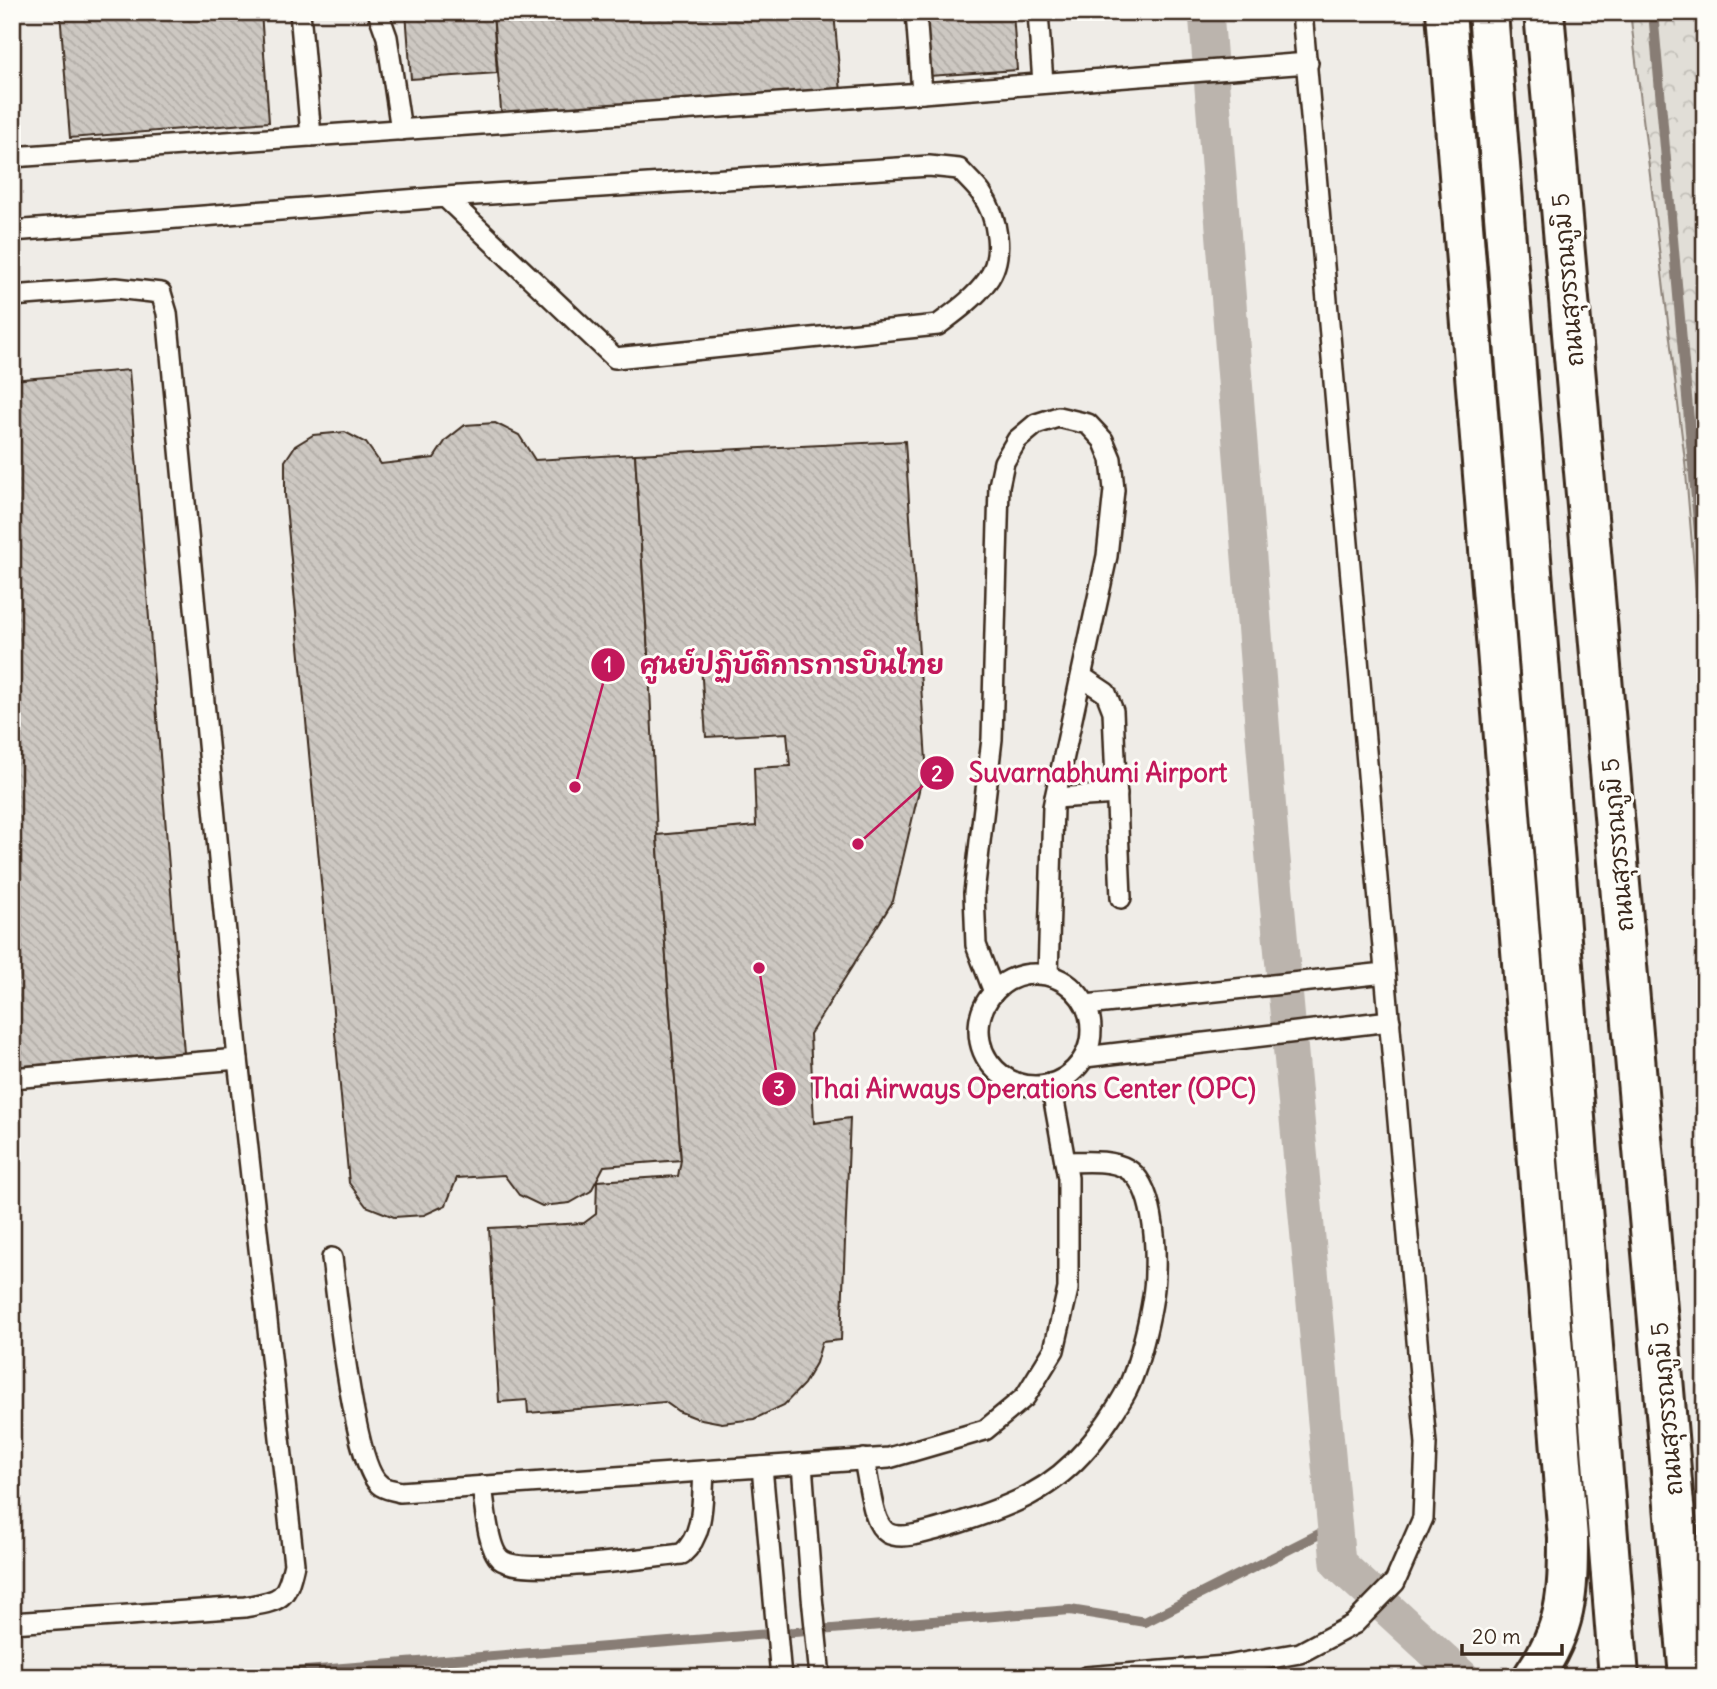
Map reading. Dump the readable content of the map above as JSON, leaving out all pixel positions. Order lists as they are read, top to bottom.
{
  "streets": {
    "main road": ["ถนนสุวรรณภูมิ 5"]
  },
  "places": ["ศูนย์ปฏิบัติการการบินไทย", "Suvarnabhumi Airport", "Thai Airways Operations Center (OPC)"],
  "scale_bar": "20 m"
}
